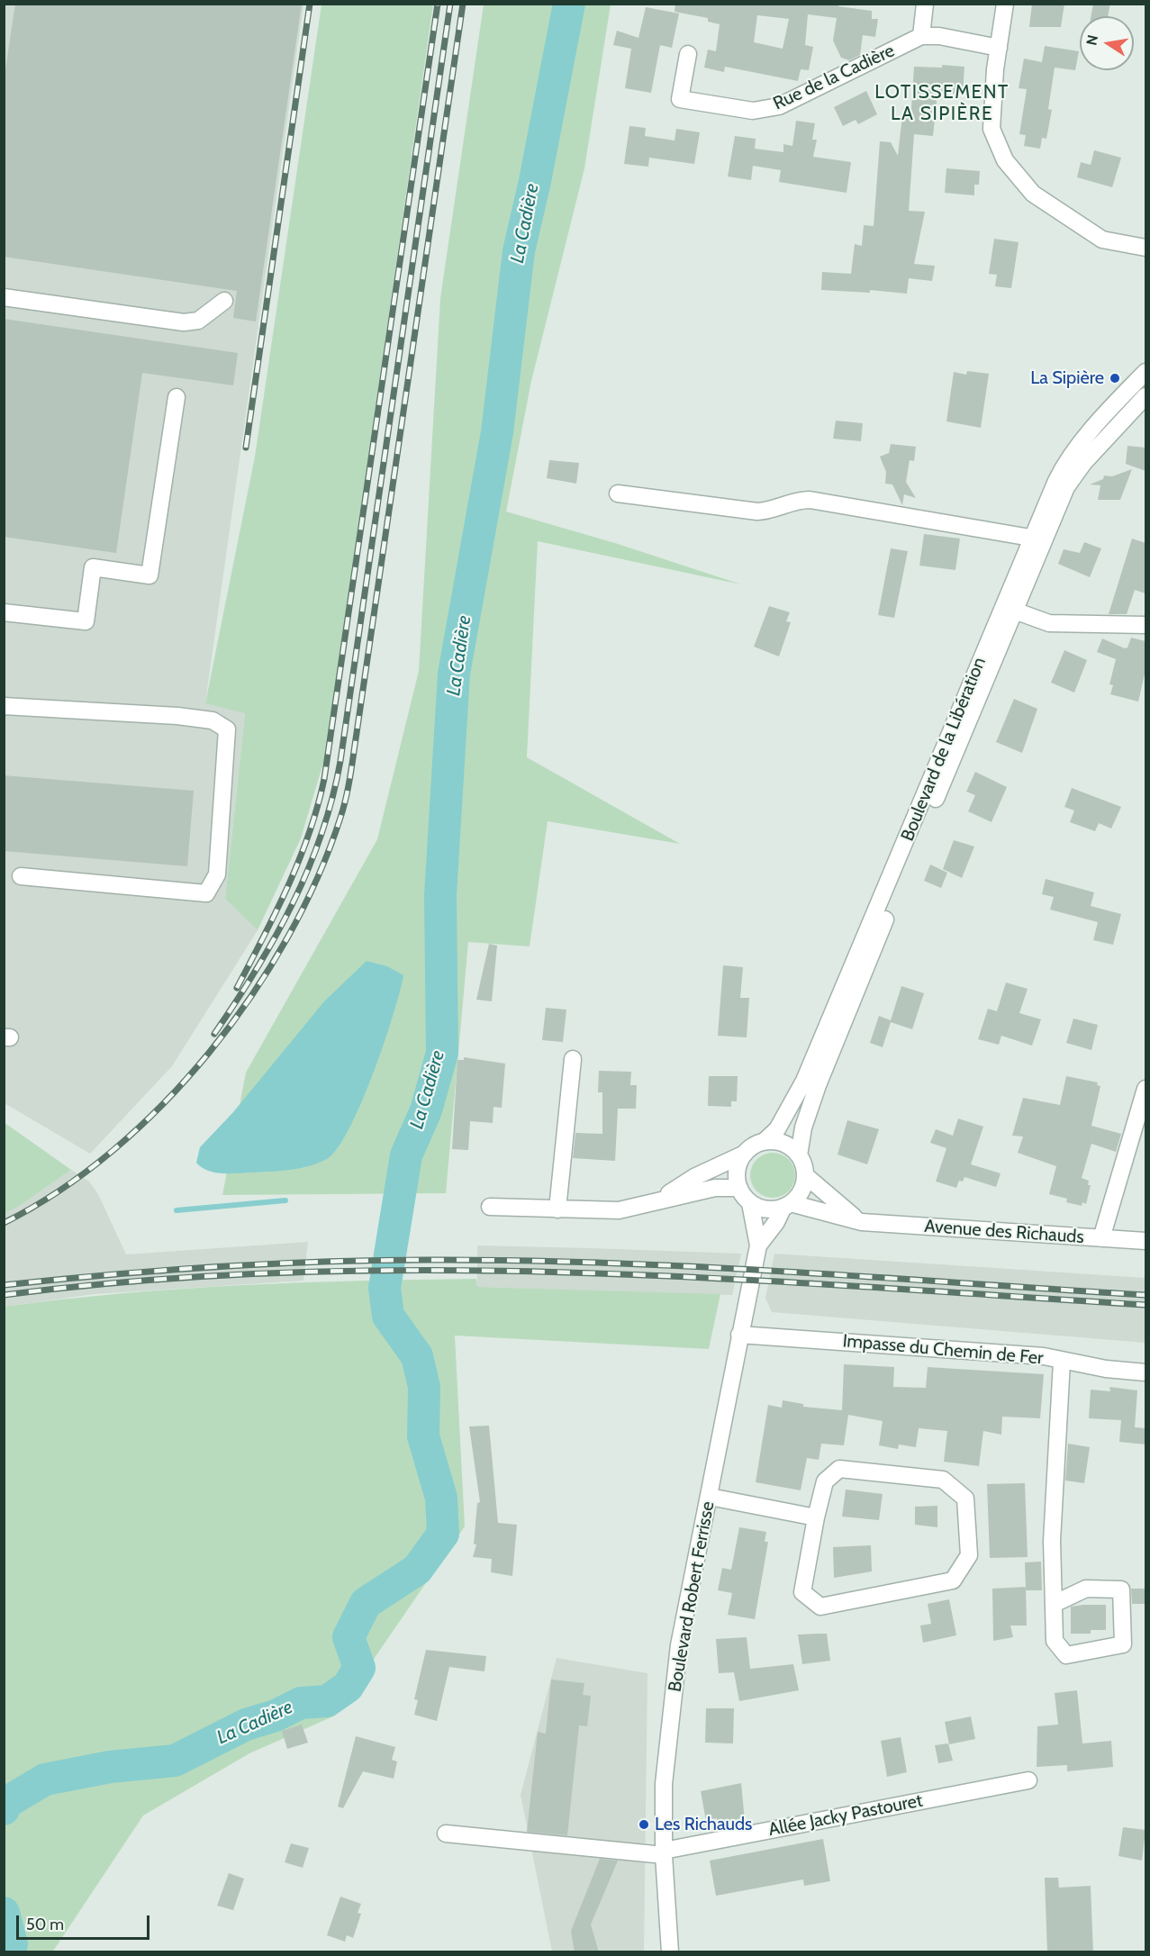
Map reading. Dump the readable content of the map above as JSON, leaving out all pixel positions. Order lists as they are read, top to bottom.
{
  "streets": {
    "street": [
      "Rue de la Cadière",
      "Boulevard de la Libération",
      "Avenue des Richauds",
      "Impasse du Chemin de Fer",
      "Boulevard Robert Ferrisse",
      "Allée Jacky Pastouret"
    ]
  },
  "crossings": [
    ["Boulevard de la Libération", "Avenue des Richauds"],
    ["Boulevard de la Libération", "Boulevard Robert Ferrisse"],
    ["Avenue des Richauds", "Boulevard Robert Ferrisse"],
    ["Impasse du Chemin de Fer", "Boulevard Robert Ferrisse"],
    ["Boulevard Robert Ferrisse", "Allée Jacky Pastouret"]
  ],
  "districts": ["LOTISSEMENT LA SIPIÈRE"],
  "water": ["La Cadière"],
  "places": ["La Sipière", "Les Richauds"],
  "scale_bar": "50 m",
  "north": "left"
}
